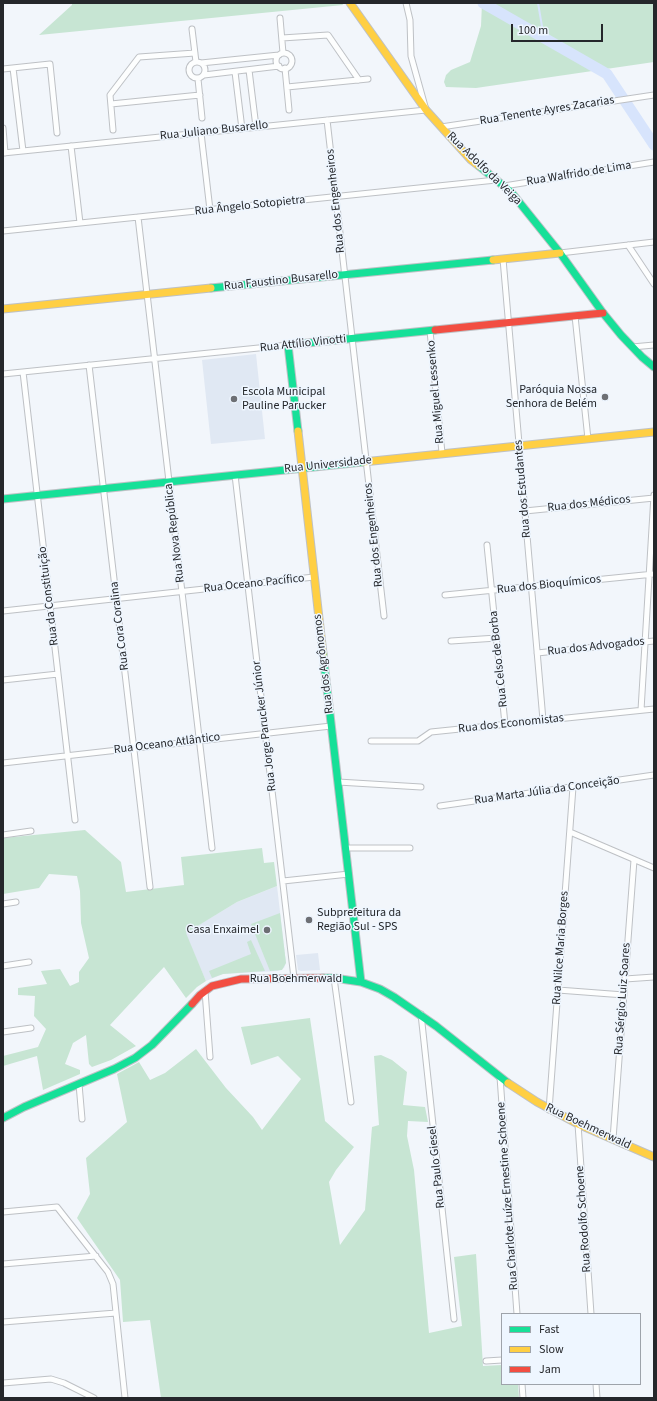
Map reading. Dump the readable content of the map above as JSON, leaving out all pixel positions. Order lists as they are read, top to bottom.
{
  "streets": {
    "street": [
      "Rua Tenente Ayres Zacarias",
      "Rua Juliano Busarello",
      "Rua Adolfo da Veiga",
      "Rua Walfrido de Lima",
      "Rua dos Engenheiros",
      "Rua Ângelo Sotopietra",
      "Rua Faustino Busarello",
      "Rua Attílio Vinotti",
      "Rua Miguel Lessenko",
      "Rua Universidade",
      "Rua dos Estudantes",
      "Rua dos Médicos",
      "Rua Nova República",
      "Rua Oceano Pacífico",
      "Rua dos Bioquímicos",
      "Rua da Constituição",
      "Rua Cora Coralina",
      "Rua dos Advogados",
      "Rua Celso de Borba",
      "Rua dos Agrônomos",
      "Rua dos Economistas",
      "Rua Jorge Parucker Júnior",
      "Rua Oceano Atlântico",
      "Rua Marta Júlia da Conceição",
      "Rua Nilce Maria Borges",
      "Rua Boehmerwald",
      "Rua Sérgio Luiz Soares",
      "Rua Paulo Giesel",
      "Rua Charlote Luíze Ernestine Schoene",
      "Rua Rodolfo Schoene"
    ]
  },
  "crossings": [
    ["Rua Tenente Ayres Zacarias", "Rua Adolfo da Veiga"],
    ["Rua Juliano Busarello", "Rua Adolfo da Veiga"],
    ["Rua Juliano Busarello", "Rua dos Engenheiros"],
    ["Rua Adolfo da Veiga", "Rua Walfrido de Lima"],
    ["Rua Adolfo da Veiga", "Rua Ângelo Sotopietra"],
    ["Rua Adolfo da Veiga", "Rua Faustino Busarello"],
    ["Rua Adolfo da Veiga", "Rua Attílio Vinotti"],
    ["Rua dos Engenheiros", "Rua Ângelo Sotopietra"],
    ["Rua dos Engenheiros", "Rua Faustino Busarello"],
    ["Rua dos Engenheiros", "Rua Attílio Vinotti"],
    ["Rua dos Engenheiros", "Rua Universidade"],
    ["Rua Ângelo Sotopietra", "Rua Nova República"],
    ["Rua Faustino Busarello", "Rua dos Estudantes"],
    ["Rua Faustino Busarello", "Rua Nova República"],
    ["Rua Attílio Vinotti", "Rua Miguel Lessenko"],
    ["Rua Attílio Vinotti", "Rua dos Estudantes"],
    ["Rua Attílio Vinotti", "Rua Nova República"],
    ["Rua Attílio Vinotti", "Rua da Constituição"],
    ["Rua Attílio Vinotti", "Rua Cora Coralina"],
    ["Rua Attílio Vinotti", "Rua dos Agrônomos"],
    ["Rua Miguel Lessenko", "Rua Universidade"],
    ["Rua Universidade", "Rua dos Estudantes"],
    ["Rua Universidade", "Rua Nova República"],
    ["Rua Universidade", "Rua da Constituição"],
    ["Rua Universidade", "Rua Cora Coralina"],
    ["Rua Universidade", "Rua dos Agrônomos"],
    ["Rua Universidade", "Rua Jorge Parucker Júnior"],
    ["Rua dos Estudantes", "Rua dos Médicos"],
    ["Rua dos Estudantes", "Rua dos Bioquímicos"],
    ["Rua dos Estudantes", "Rua dos Advogados"],
    ["Rua dos Estudantes", "Rua dos Economistas"],
    ["Rua Nova República", "Rua Oceano Pacífico"],
    ["Rua Nova República", "Rua Oceano Atlântico"],
    ["Rua Oceano Pacífico", "Rua da Constituição"],
    ["Rua Oceano Pacífico", "Rua Cora Coralina"],
    ["Rua Oceano Pacífico", "Rua dos Agrônomos"],
    ["Rua Oceano Pacífico", "Rua Jorge Parucker Júnior"],
    ["Rua dos Bioquímicos", "Rua Celso de Borba"],
    ["Rua da Constituição", "Rua Oceano Atlântico"],
    ["Rua Cora Coralina", "Rua Oceano Atlântico"],
    ["Rua Celso de Borba", "Rua dos Economistas"],
    ["Rua dos Agrônomos", "Rua Oceano Atlântico"],
    ["Rua dos Agrônomos", "Rua Boehmerwald"],
    ["Rua Jorge Parucker Júnior", "Rua Oceano Atlântico"],
    ["Rua Jorge Parucker Júnior", "Rua Boehmerwald"],
    ["Rua Marta Júlia da Conceição", "Rua Nilce Maria Borges"],
    ["Rua Nilce Maria Borges", "Rua Boehmerwald"],
    ["Rua Boehmerwald", "Rua Sérgio Luiz Soares"],
    ["Rua Boehmerwald", "Rua Paulo Giesel"],
    ["Rua Boehmerwald", "Rua Charlote Luíze Ernestine Schoene"],
    ["Rua Boehmerwald", "Rua Rodolfo Schoene"]
  ],
  "places": [
    "Paróquia Nossa Senhora de Belém",
    "Escola Municipal Pauline Parucker",
    "Subprefeitura da Região Sul - SPS",
    "Casa Enxaimel"
  ],
  "legend": ["Fast", "Slow", "Jam"],
  "scale_bar": "100 m"
}
